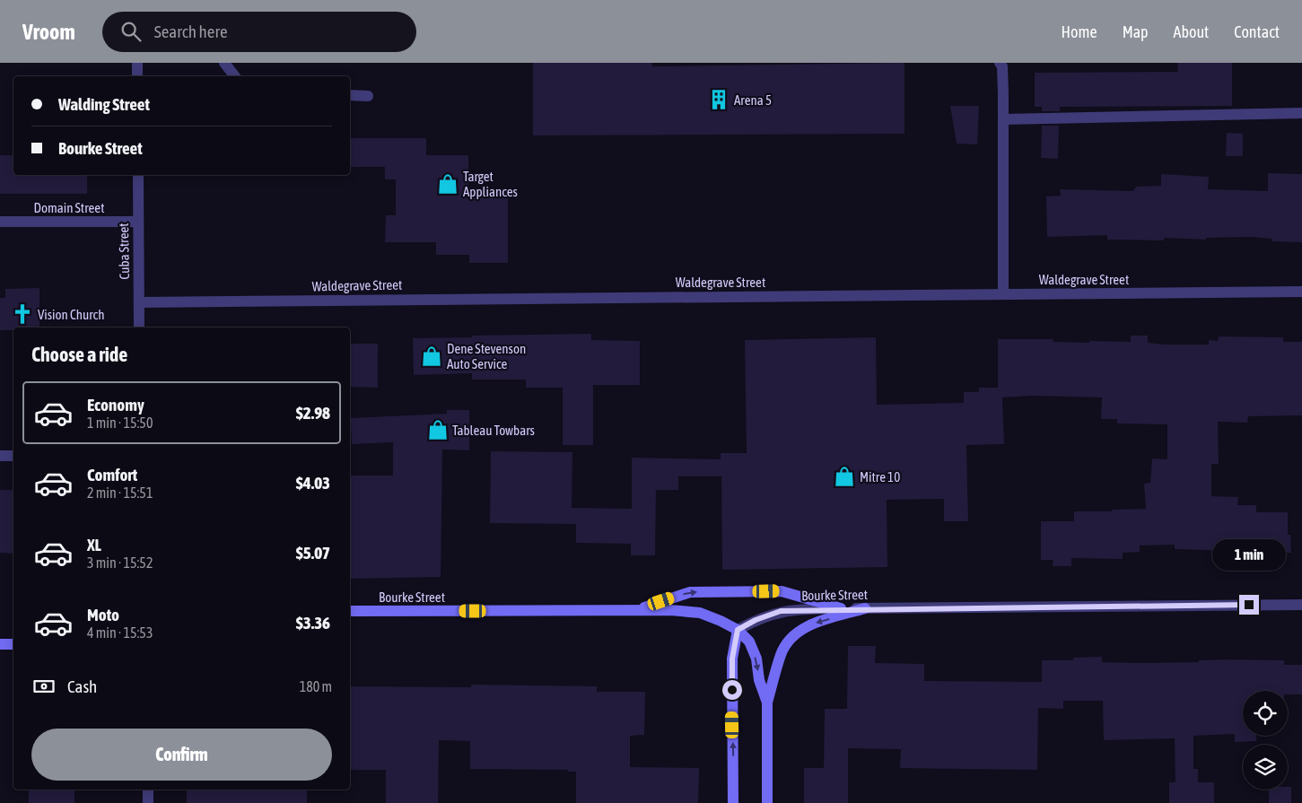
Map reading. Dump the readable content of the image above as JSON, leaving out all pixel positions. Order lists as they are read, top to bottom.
{
  "streets": {
    "main road": ["Bourke Street"],
    "street": ["Domain Street", "Cuba Street", "Waldegrave Street"]
  },
  "crossings": [
    ["Domain Street", "Cuba Street"],
    ["Cuba Street", "Waldegrave Street"]
  ],
  "places": {
    "building": ["Arena 5"],
    "shop": [
      "Target Appliances",
      "Dene Stevenson Auto Service",
      "Tableau Towbars",
      "Mitre 10"
    ],
    "church": ["Vision Church"]
  },
  "page": {
    "header": "Vroom",
    "search": "Search here",
    "nav": [
      "Home",
      "Map",
      "About",
      "Contact"
    ],
    "banner": ["Walding Street", "Bourke Street"],
    "heading": "Choose a ride",
    "list": [
      {
        "name": "Economy",
        "note": "1 min · 15:50",
        "value": "$2.98"
      },
      {
        "name": "Comfort",
        "note": "2 min · 15:51",
        "value": "$4.03"
      },
      {
        "name": "XL",
        "note": "3 min · 15:52",
        "value": "$5.07"
      },
      {
        "name": "Moto",
        "note": "4 min · 15:53",
        "value": "$3.36"
      }
    ],
    "bubble": "1 min",
    "pay": ["Cash", "180 m"],
    "buttons": "Confirm"
  }
}
